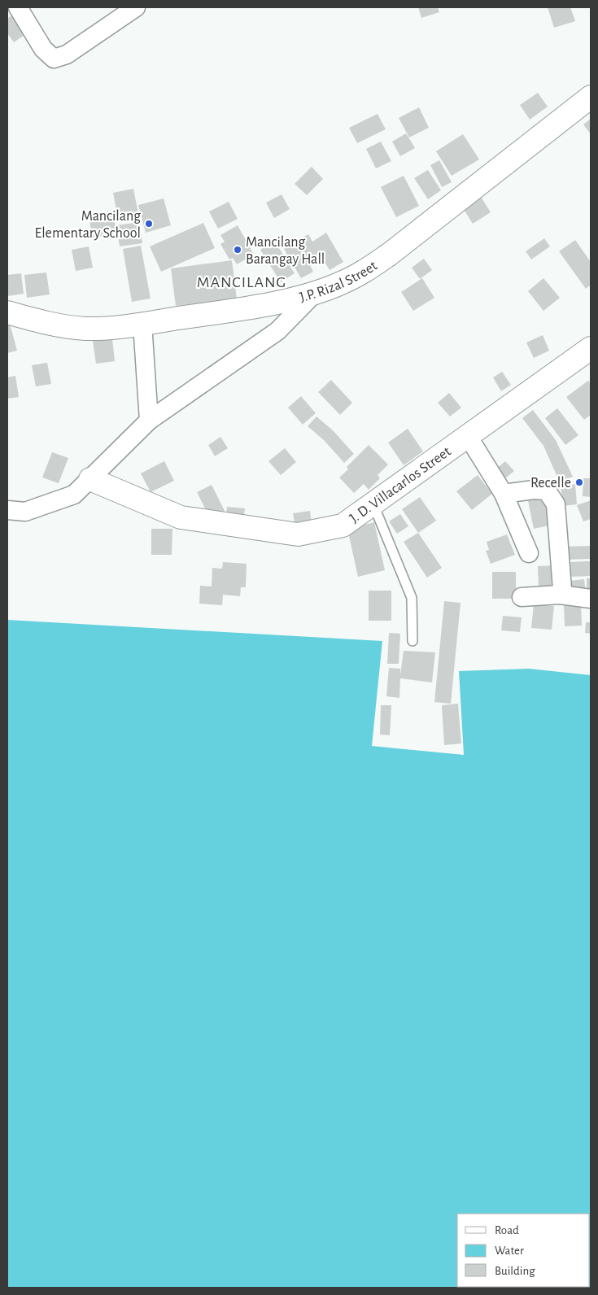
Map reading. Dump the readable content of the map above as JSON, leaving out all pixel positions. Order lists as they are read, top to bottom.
{
  "streets": {
    "main road": ["J.P. Rizal Street", "J. D. Villacarlos Street"]
  },
  "districts": ["MANCILANG"],
  "places": ["Mancilang Elementary School", "Mancilang Barangay Hall", "Recelle"],
  "legend": ["Road", "Water", "Building"]
}
